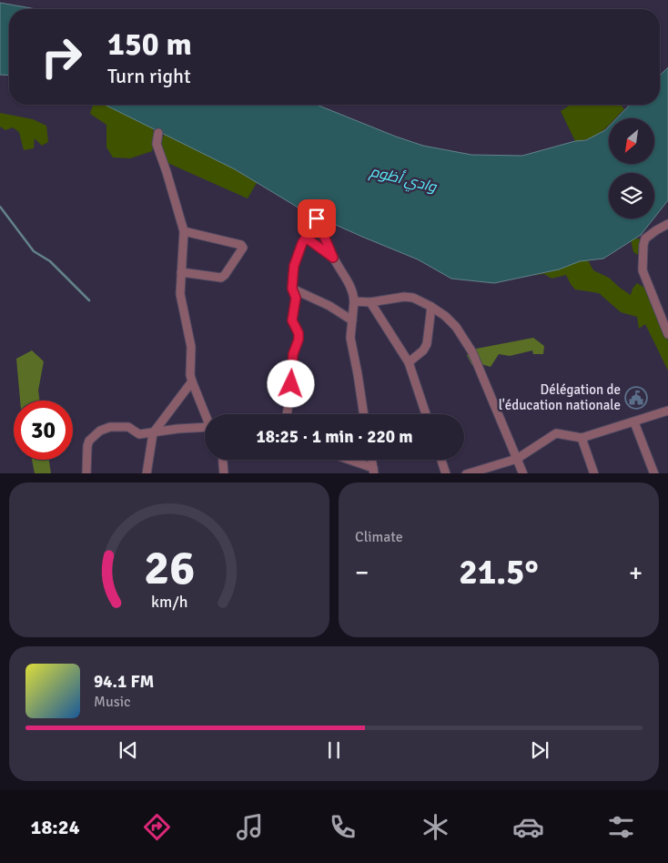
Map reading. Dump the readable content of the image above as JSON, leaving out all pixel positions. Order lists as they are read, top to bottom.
{
  "water": ["وادي أظوم"],
  "places": {
    "public building": ["Délégation de l'éducation nationale"]
  },
  "north": "bottom left",
  "page": {
    "turn": ["150 m", "Turn right"],
    "limit": "30",
    "trip": "18:25 · 1 min · 220 m",
    "tile": "Climate",
    "heat": ["−", "21.5°", "+"],
    "song": ["94.1 FM", "Music"],
    "tabs": "18:24",
    "gauge": ["26", "km/h"]
  }
}
